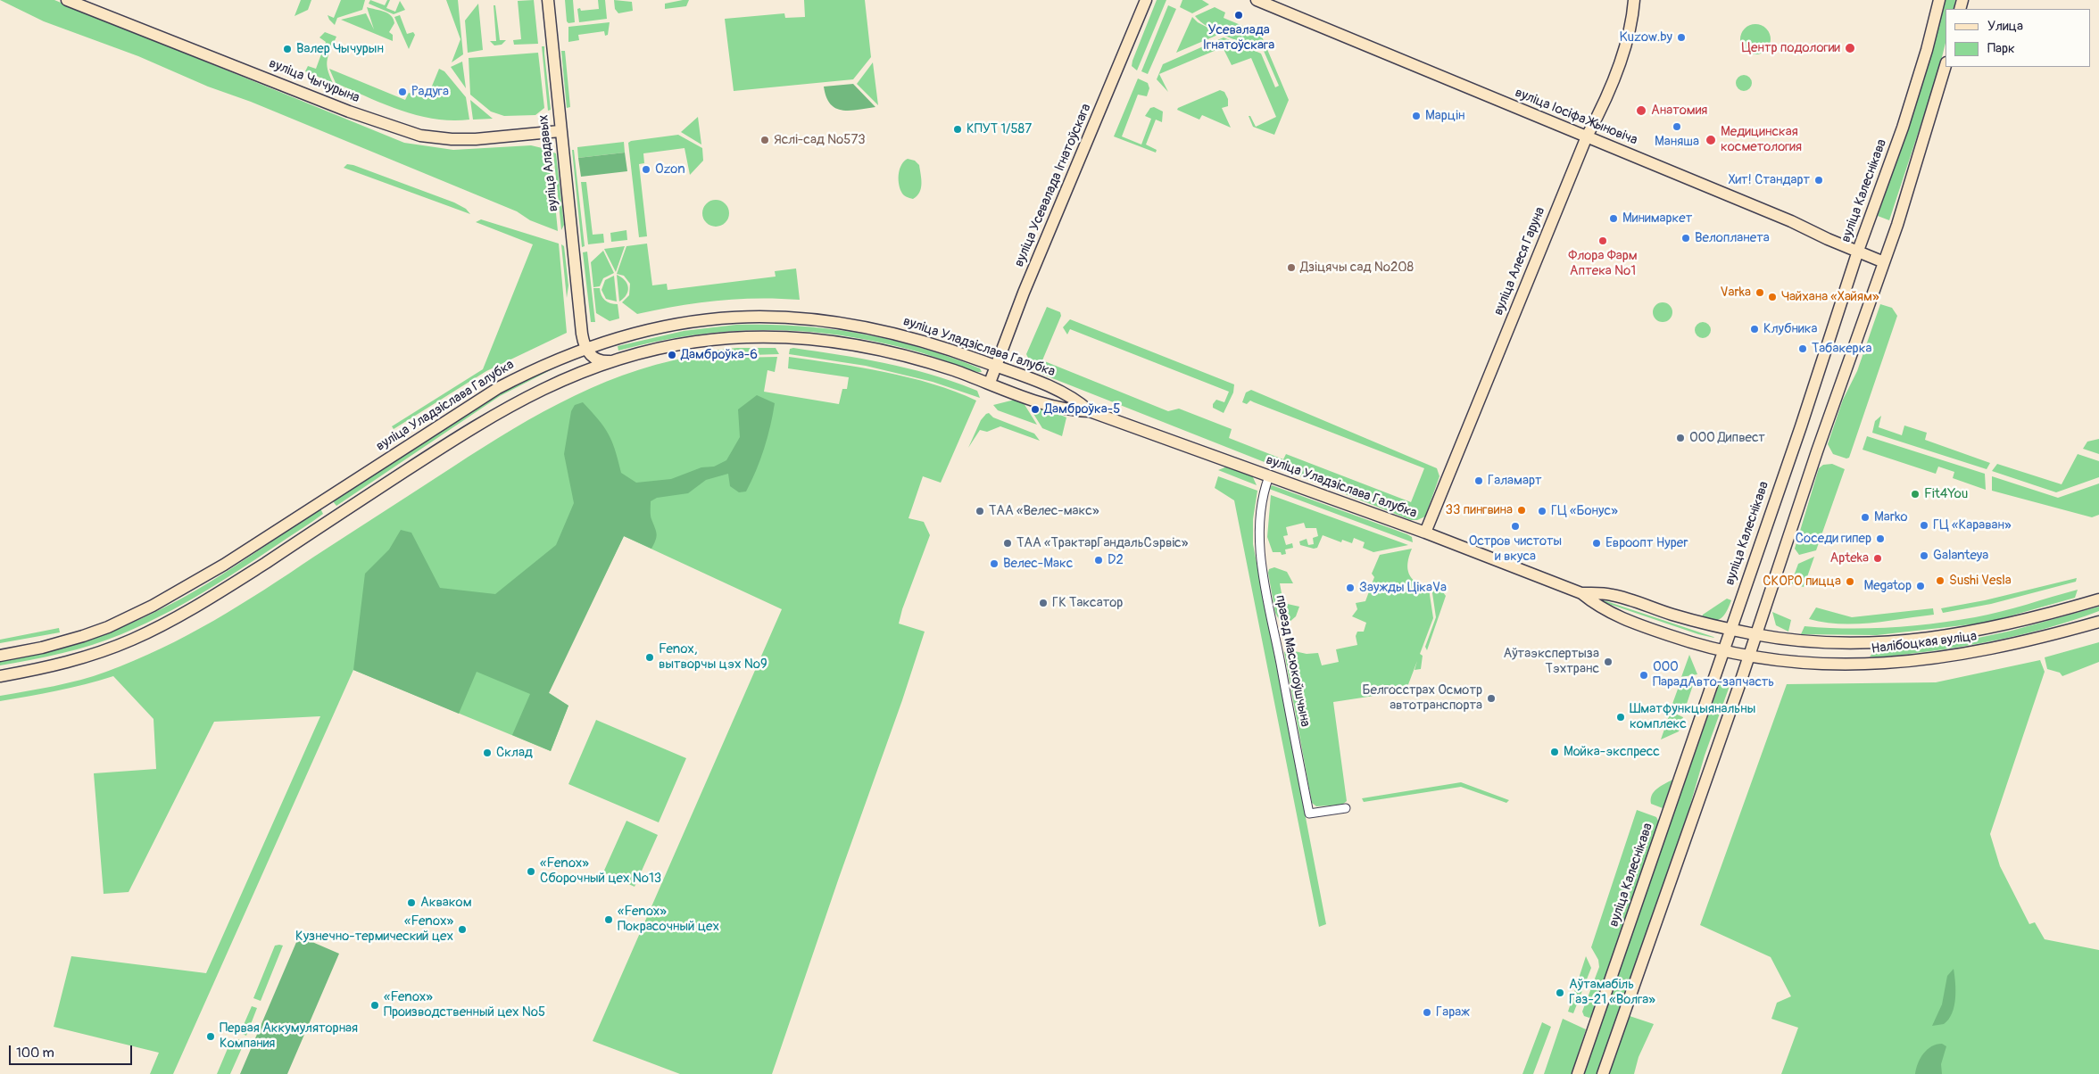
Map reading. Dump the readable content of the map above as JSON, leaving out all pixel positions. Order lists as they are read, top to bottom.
{
  "streets": {
    "main road": [
      "вуліца Чычурына",
      "вуліца Іосіфа Жыновіча",
      "вуліца Аладавых",
      "вуліца Усевалада Ігнатоўскага",
      "вуліца Калеснікава",
      "вуліца Алеся Гаруна",
      "вуліца Уладзіслава Галубка",
      "Налібоцкая вуліца"
    ],
    "street": ["праезд Масюкоўшчына"]
  },
  "crossings": [
    ["вуліца Чычурына", "вуліца Аладавых"],
    ["вуліца Іосіфа Жыновіча", "вуліца Калеснікава"],
    ["вуліца Іосіфа Жыновіча", "вуліца Алеся Гаруна"],
    ["вуліца Аладавых", "вуліца Уладзіслава Галубка"],
    ["вуліца Усевалада Ігнатоўскага", "вуліца Уладзіслава Галубка"],
    ["вуліца Калеснікава", "вуліца Уладзіслава Галубка"],
    ["вуліца Алеся Гаруна", "вуліца Уладзіслава Галубка"],
    ["вуліца Уладзіслава Галубка", "Налібоцкая вуліца"],
    ["вуліца Уладзіслава Галубка", "праезд Масюкоўшчына"]
  ],
  "places": [
    "Усевалада Ігнатоўскага",
    "Kuzow.by",
    "Центр подологии",
    "Валер Чычурын",
    "Радуга",
    "Анатомия",
    "Марцін",
    "Маняша",
    "КПУТ 1/587",
    "Яслі-сад №573",
    "Медицинская косметология",
    "Ozon",
    "Хит! Стандарт",
    "Минимаркет",
    "Велопланета",
    "Флора Фарм Аптека №1",
    "Дзіцячы сад №208",
    "Varka",
    "Чайхана «Хайям»",
    "Клубника",
    "Табакерка",
    "Дамброўка-6",
    "Дамброўка-5",
    "ООО Дипвест",
    "Галамарт",
    "Fit4You",
    "33 пингвина",
    "ТАА «Велес-макс»",
    "ГЦ «Бонус»",
    "Marko",
    "ГЦ «Караван»",
    "Остров чистоты и вкуса",
    "Соседи гипер",
    "ТАА «ТрактарГандальСэрвіс»",
    "Евроопт Hyper",
    "Galanteya",
    "Apteka",
    "D2",
    "Велес-Макс",
    "Sushi Vesla",
    "СКОРО пицца",
    "Megatop",
    "Заужды ЦікаVа",
    "ГК Таксатор",
    "Fenox, вытворчы цэх №9",
    "Аўтаэкспертыза Тэхтранс",
    "ООО ПарадАвто-запчасть",
    "Белгосстрах Осмотр автотранспорта",
    "Шматфункцыянальны комплекс",
    "Мойка-экспресс",
    "Склад",
    "«Fenox» Сборочный цех №13",
    "Акваком",
    "«Fenox» Покрасочный цех",
    "«Fenox» Кузнечно-термический цех",
    "Аўтамабіль Газ-21 «Волга»",
    "«Fenox» Производственный цех №5",
    "Гараж",
    "Первая Аккумуляторная Компания"
  ],
  "legend": ["Улица", "Парк"],
  "scale_bar": "100 m"
}
